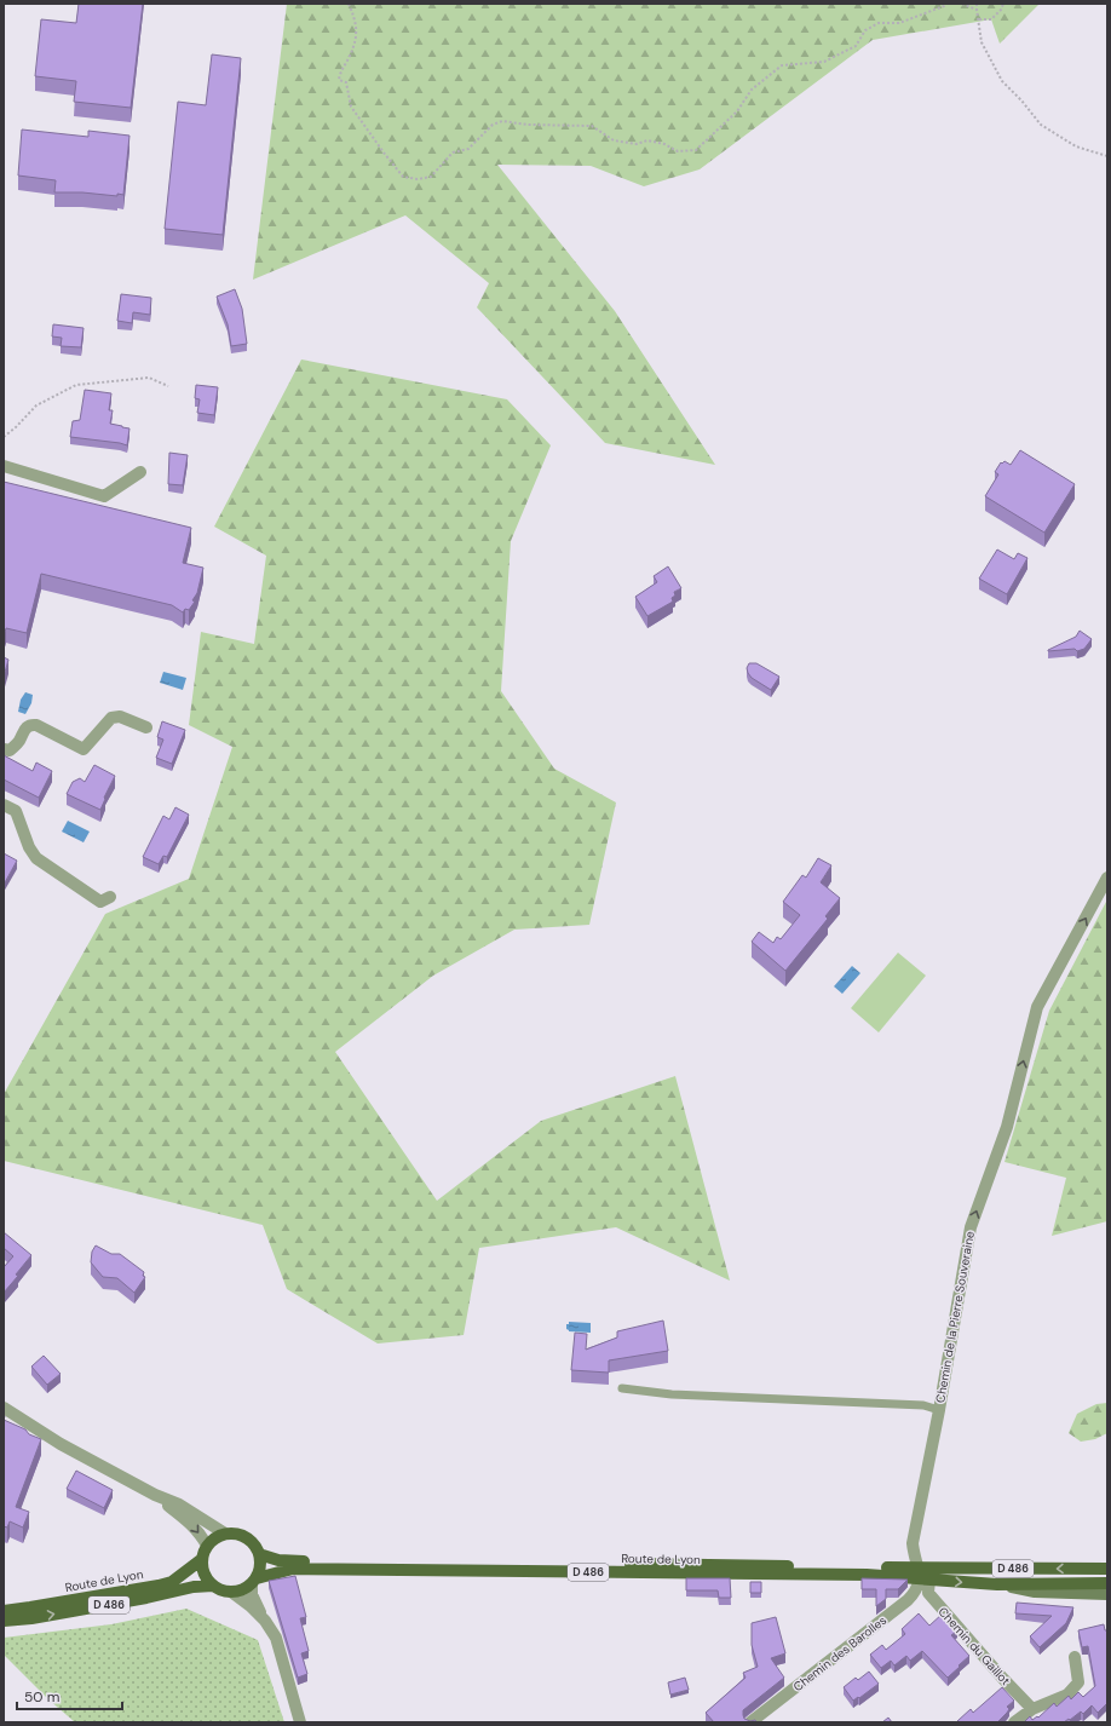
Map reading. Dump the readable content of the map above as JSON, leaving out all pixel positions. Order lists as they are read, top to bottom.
{
  "streets": {
    "main road": ["Route de Lyon", "D 486"],
    "street": ["Chemin de la Pierre Souveraine", "Chemin du Gaillot", "Chemin des Barolles"]
  },
  "crossings": [
    ["Chemin de la Pierre Souveraine", "Route de Lyon"],
    ["Chemin de la Pierre Souveraine", "D 486"],
    ["Chemin de la Pierre Souveraine", "Chemin du Gaillot"],
    ["Chemin de la Pierre Souveraine", "Chemin des Barolles"],
    ["Route de Lyon", "D 486"],
    ["Route de Lyon", "Chemin du Gaillot"],
    ["Route de Lyon", "Chemin des Barolles"],
    ["D 486", "Chemin du Gaillot"],
    ["D 486", "Chemin des Barolles"],
    ["Chemin du Gaillot", "Chemin des Barolles"]
  ],
  "one_way": ["Chemin de la Pierre Souveraine"],
  "scale_bar": "50 m"
}
